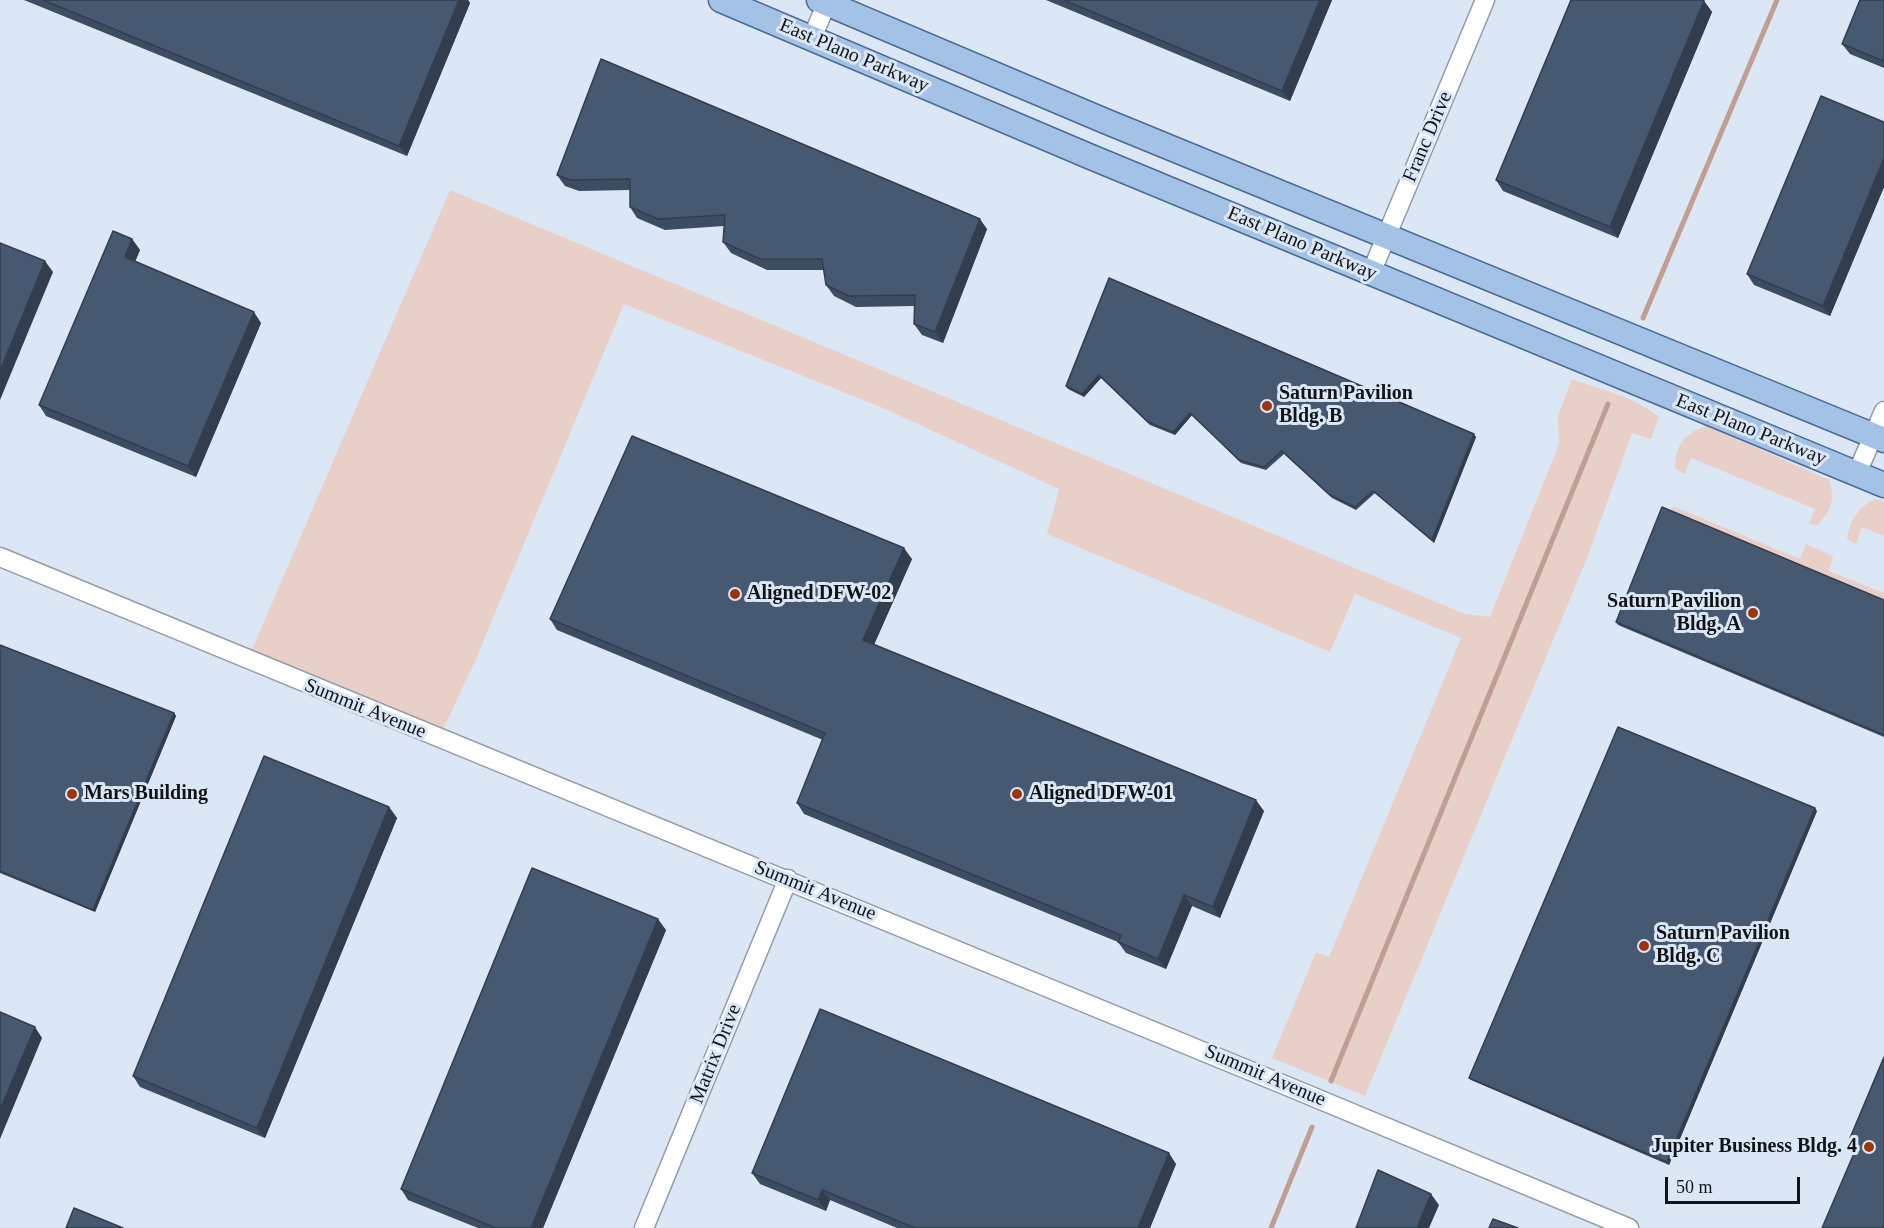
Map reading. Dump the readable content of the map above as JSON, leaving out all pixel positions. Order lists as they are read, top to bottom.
{
  "streets": {
    "main road": ["East Plano Parkway"],
    "street": ["Franc Drive", "Summit Avenue", "Matrix Drive"]
  },
  "crossings": [
    ["East Plano Parkway", "Franc Drive"],
    ["Summit Avenue", "Matrix Drive"]
  ],
  "places": [
    "Saturn Pavilion Bldg. B",
    "Aligned DFW-02",
    "Saturn Pavilion Bldg. A",
    "Mars Building",
    "Aligned DFW-01",
    "Saturn Pavilion Bldg. C",
    "Jupiter Business Bldg. 4"
  ],
  "scale_bar": "50 m"
}
